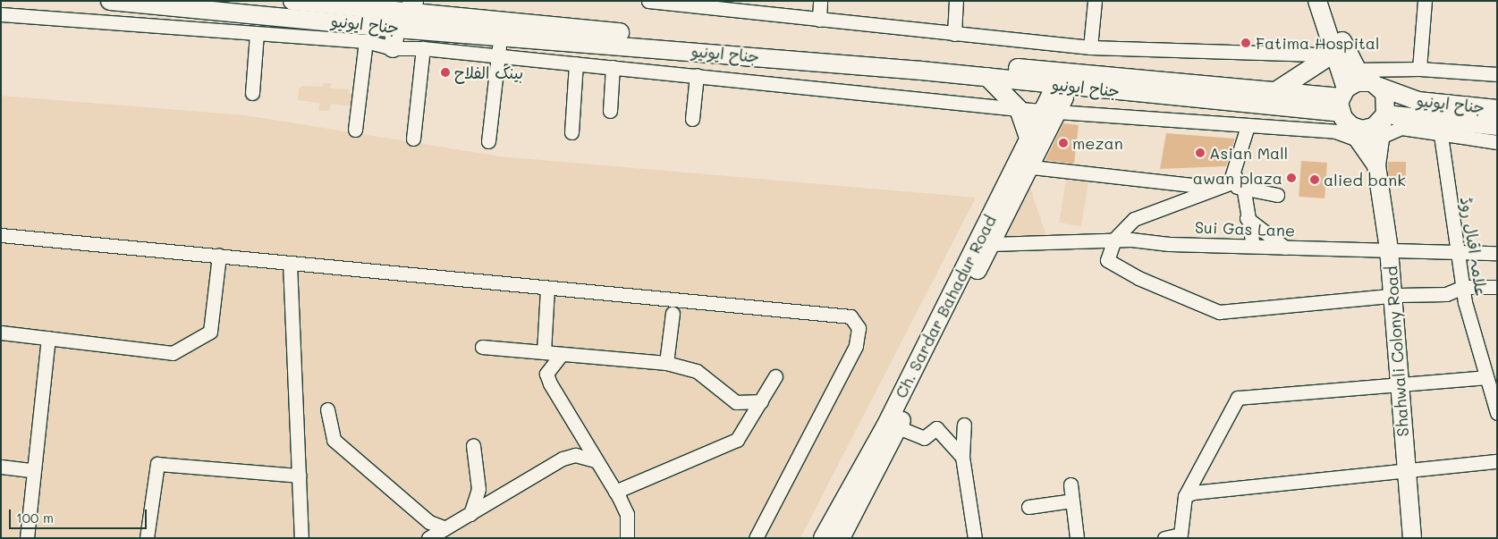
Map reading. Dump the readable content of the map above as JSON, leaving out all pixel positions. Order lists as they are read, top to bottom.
{
  "streets": {
    "main road": ["جناح ایونیو", "Ch. Sardar Bahadur Road", "Shahwali Colony Road"],
    "street": ["Sui Gas Lane", "علامہ اقبال روڈ"]
  },
  "crossings": [
    ["جناح ایونیو", "Ch. Sardar Bahadur Road"],
    ["جناح ایونیو", "Shahwali Colony Road"],
    ["Sui Gas Lane", "علامہ اقبال روڈ"],
    ["Sui Gas Lane", "Ch. Sardar Bahadur Road"],
    ["Sui Gas Lane", "Shahwali Colony Road"]
  ],
  "places": [
    "Fatima Hospital",
    "بینک الفلاح",
    "mezan",
    "Asian Mall",
    "awan plaza",
    "alied bank"
  ],
  "scale_bar": "100 m"
}
